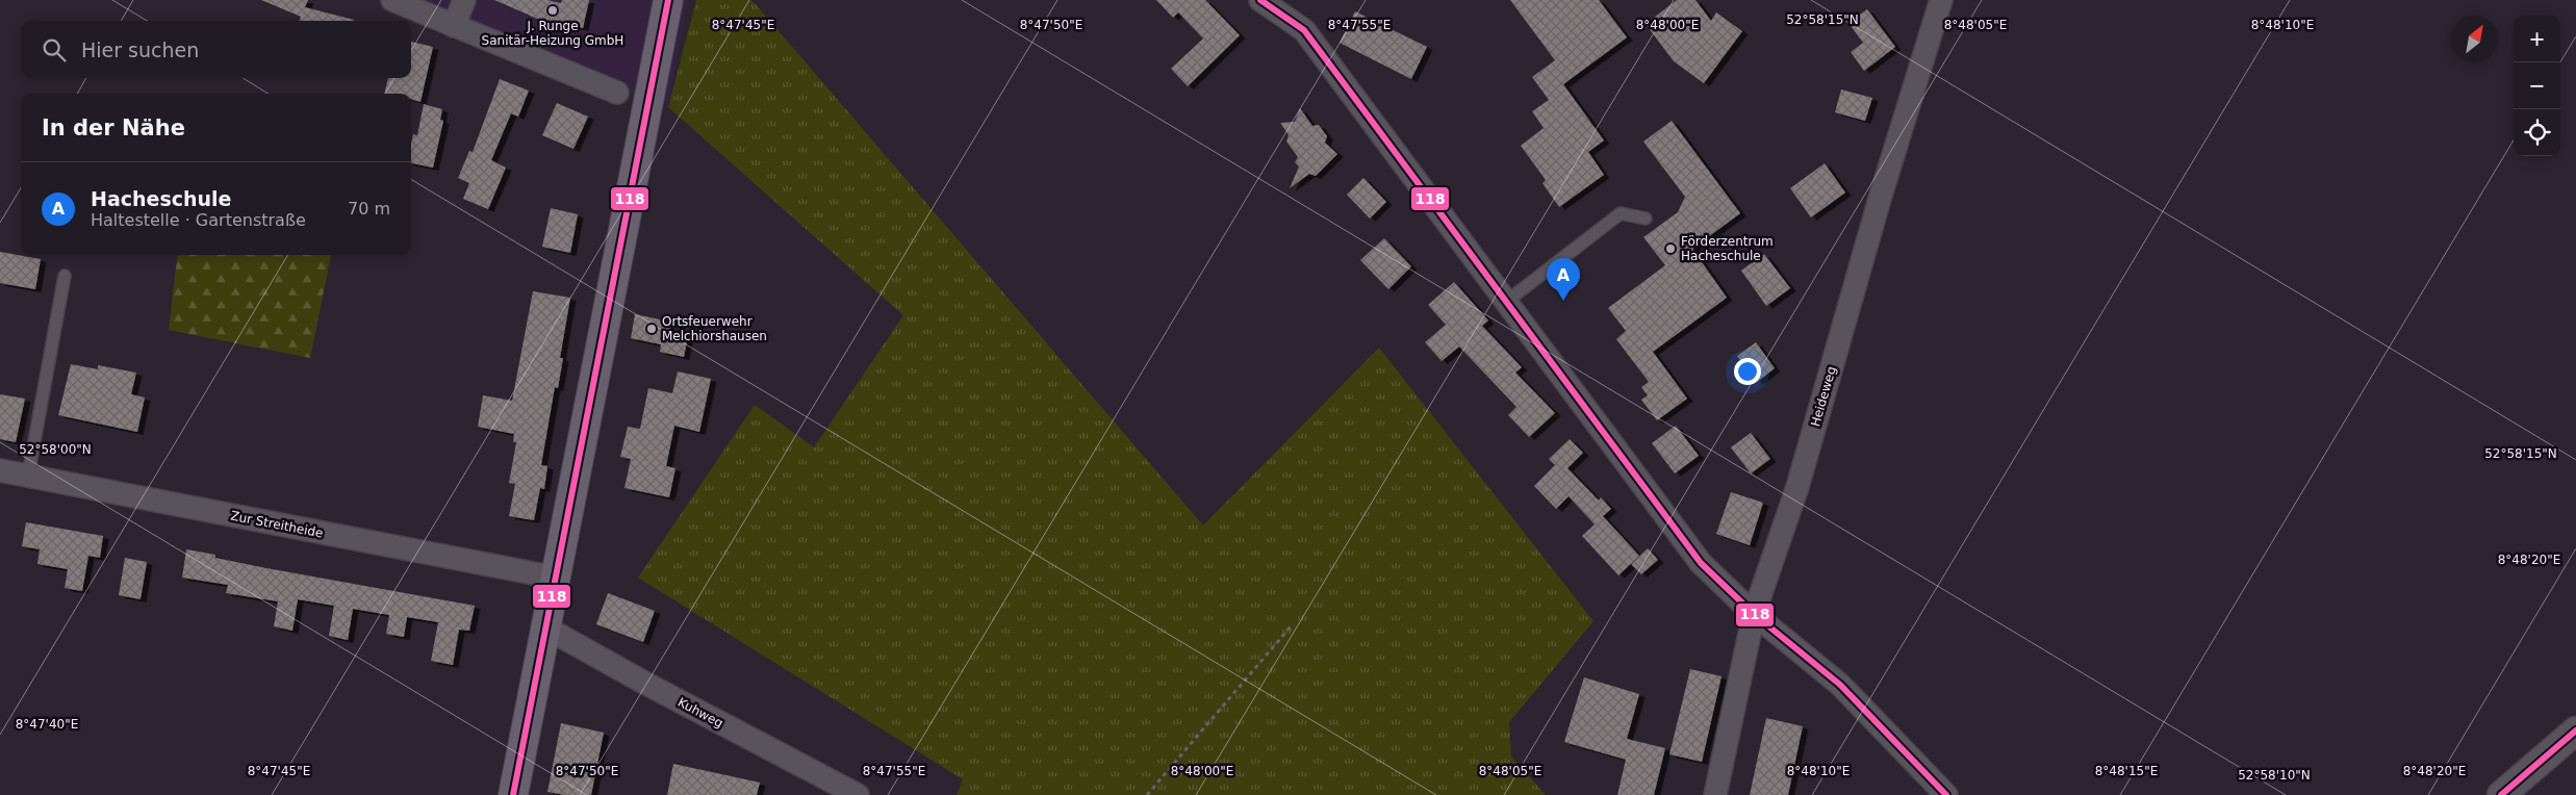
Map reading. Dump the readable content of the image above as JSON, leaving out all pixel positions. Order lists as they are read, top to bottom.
{
  "streets": {
    "street": ["Heideweg", "Zur Streitheide", "Kuhweg"]
  },
  "places": ["J. Runge Sanitär-Heizung GmbH", "Förderzentrum Hacheschule", "Ortsfeuerwehr Melchiorshausen"],
  "lines": ["transit line 118"],
  "north": "top right",
  "page": {
    "map_buttons": ["+", "−"],
    "search": "Hier suchen",
    "heading": "In der Nähe",
    "list": [
      {
        "mark": "A",
        "name": "Hacheschule",
        "note": "Haltestelle · Gartenstraße",
        "value": "70 m"
      }
    ],
    "pins": "A"
  },
  "coordinates": [
    "52°58'15\"N",
    "8°48'05\"E",
    "8°48'10\"E",
    "8°47'45\"E",
    "8°47'50\"E",
    "8°47'55\"E",
    "8°48'00\"E",
    "52°58'00\"N",
    "8°48'20\"E",
    "8°47'40\"E",
    "8°48'15\"E",
    "52°58'10\"N"
  ]
}
